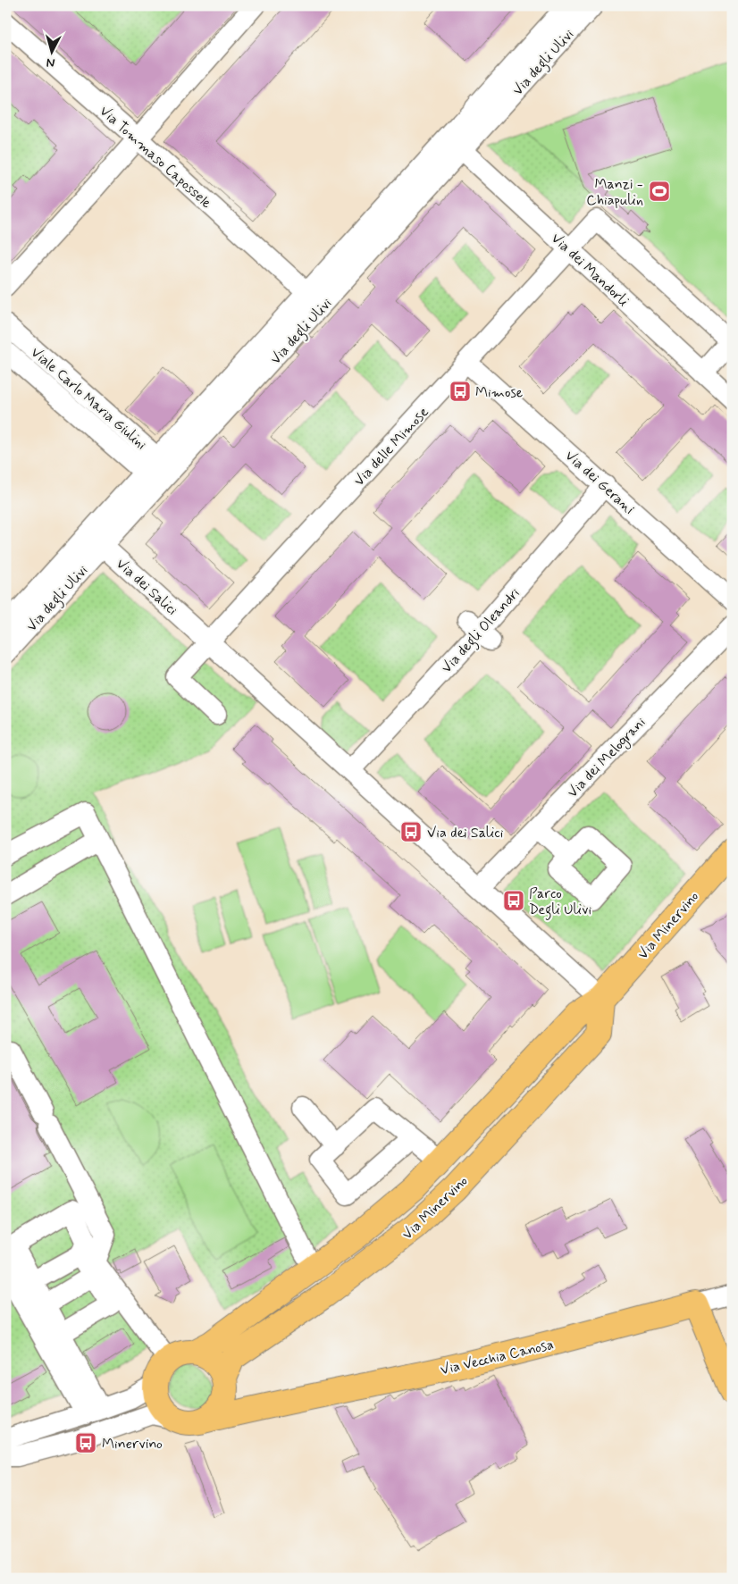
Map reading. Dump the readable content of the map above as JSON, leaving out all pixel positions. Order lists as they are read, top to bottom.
{
  "streets": {
    "main road": ["Via Minervino", "Via Vecchia Canosa"],
    "street": [
      "Via degli Ulivi",
      "Via Tommaso Capossele",
      "Via dei Mandorli",
      "Viale Carlo Maria Giulini",
      "Via delle Mimose",
      "Via dei Gerani",
      "Via dei Salici",
      "Via degli Oleandri",
      "Via dei Melograni"
    ]
  },
  "crossings": [
    ["Via degli Ulivi", "Via Tommaso Capossele"],
    ["Via degli Ulivi", "Via dei Mandorli"],
    ["Via degli Ulivi", "Viale Carlo Maria Giulini"],
    ["Via degli Ulivi", "Via dei Salici"],
    ["Via dei Mandorli", "Via delle Mimose"],
    ["Via delle Mimose", "Via dei Gerani"],
    ["Via delle Mimose", "Via dei Salici"],
    ["Via dei Gerani", "Via degli Oleandri"],
    ["Via dei Salici", "Via degli Oleandri"],
    ["Via dei Salici", "Via dei Melograni"],
    ["Via dei Salici", "Via Minervino"],
    ["Via Minervino", "Via Vecchia Canosa"]
  ],
  "places": {
    "sports": ["Manzi - Chiapulin"],
    "bus stop": [
      "Mimose",
      "Via dei Salici",
      "Parco Degli Ulivi",
      "Minervino"
    ]
  },
  "north": "bottom"
}
